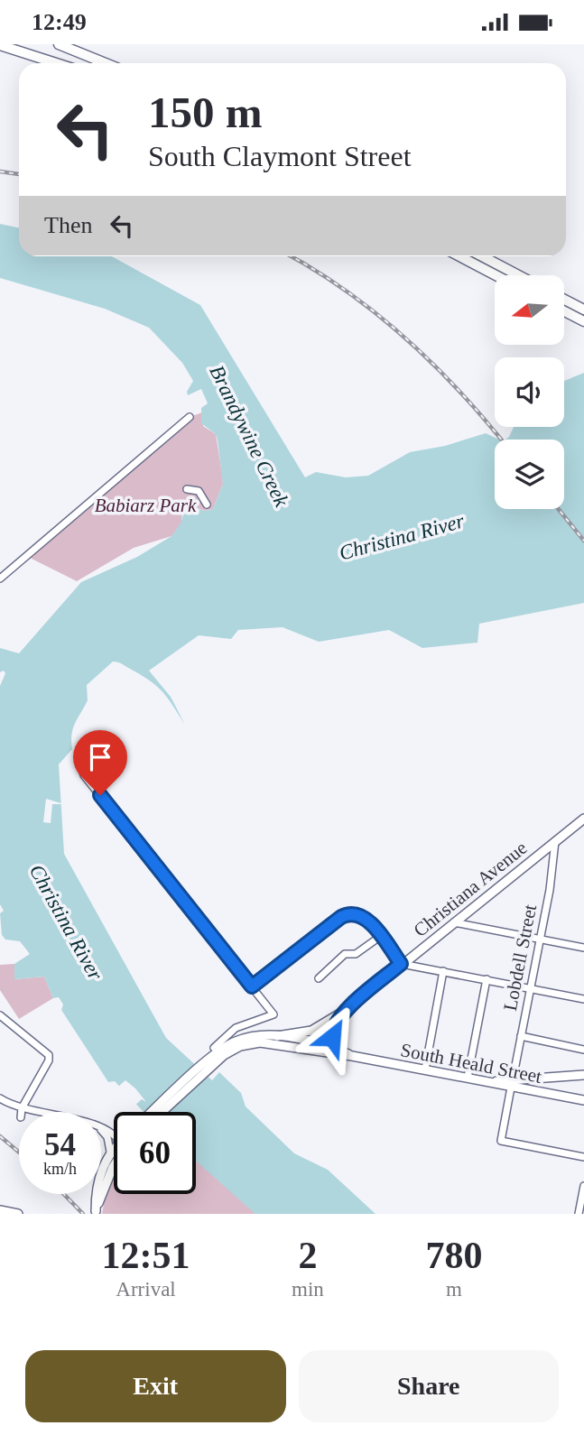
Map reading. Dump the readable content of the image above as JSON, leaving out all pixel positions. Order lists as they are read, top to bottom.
{
  "streets": {
    "main road": ["Christiana Avenue", "South Heald Street"],
    "street": ["Lobdell Street"]
  },
  "crossings": [
    ["Christiana Avenue", "Lobdell Street"],
    ["Christiana Avenue", "South Heald Street"],
    ["Lobdell Street", "South Heald Street"]
  ],
  "water": ["Brandywine Creek", "Christina River"],
  "parks": ["Babiarz Park"],
  "north": "left",
  "page": {
    "status": "12:49",
    "turn": ["150 m", "South Claymont Street"],
    "then": "Then",
    "speed": "54 km/h",
    "limit": "60",
    "eta": [
      "12:51",
      "Arrival",
      "2",
      "min",
      "780",
      "m"
    ],
    "buttons": ["Exit", "Share"]
  }
}
